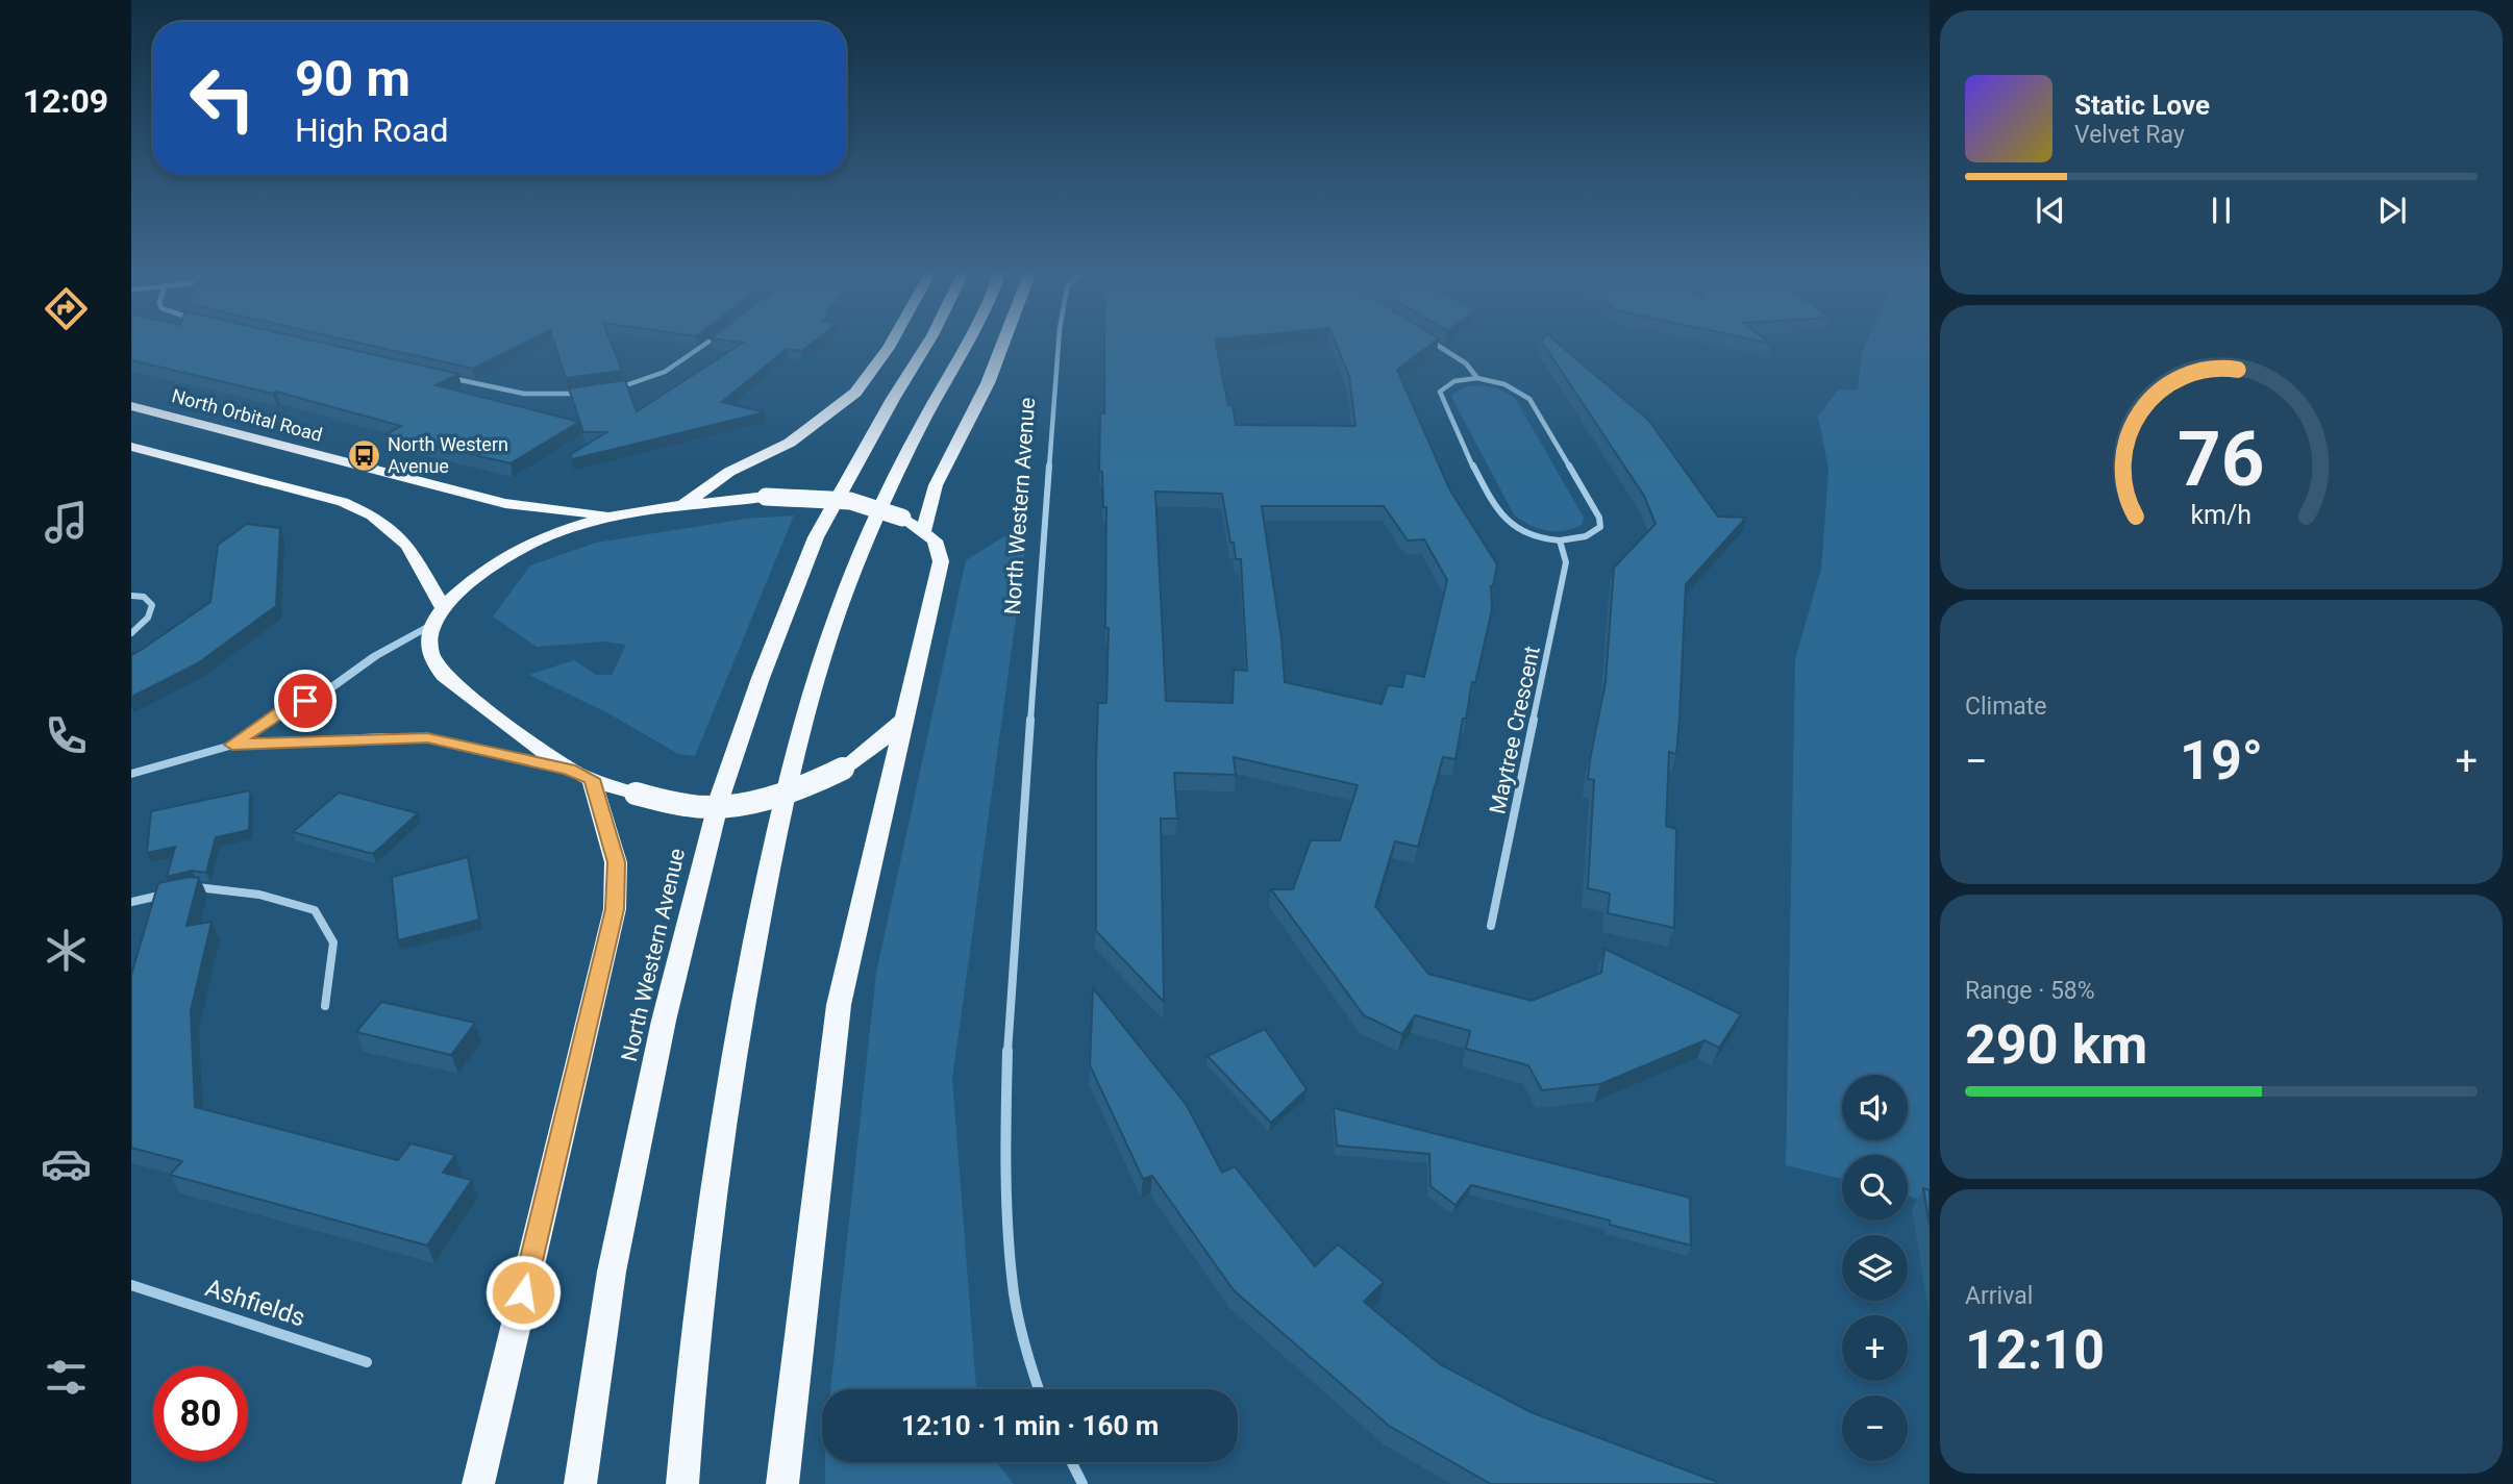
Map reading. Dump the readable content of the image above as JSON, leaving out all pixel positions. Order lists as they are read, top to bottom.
{
  "streets": {
    "highway": ["North Orbital Road", "North Western Avenue"],
    "street": ["Maytree Crescent", "Ashfields"]
  },
  "places": {
    "bus stop": ["North Western Avenue"]
  },
  "page": {
    "tabs": "12:09",
    "turn": ["90 m", "High Road"],
    "song": ["Static Love", "Velvet Ray"],
    "tile": [
      "Climate",
      ["Range · 58%", "290 km"],
      ["Arrival", "12:10"]
    ],
    "heat": ["−", "19°", "+"],
    "map_buttons": ["+", "−"],
    "limit": "80",
    "trip": "12:10 · 1 min · 160 m",
    "gauge": ["76", "km/h"]
  }
}
